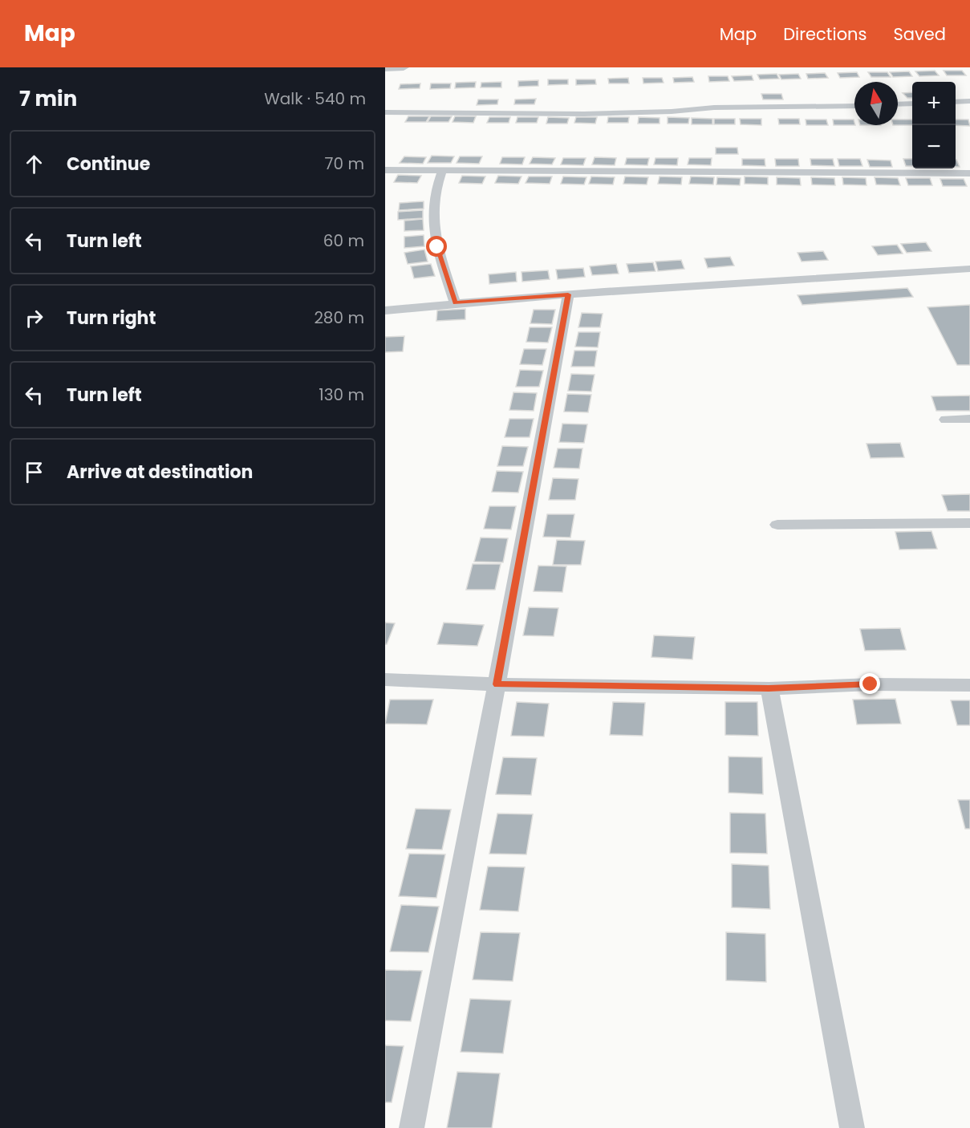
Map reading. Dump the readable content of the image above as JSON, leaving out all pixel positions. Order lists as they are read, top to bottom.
{
  "north": "top",
  "page": {
    "header": "Map",
    "nav": ["Map", "Directions", "Saved"],
    "heading": ["7 min", "Walk · 540 m"],
    "map_buttons": ["+", "−"],
    "list": [
      ["Continue", "70 m"],
      ["Turn left", "60 m"],
      ["Turn right", "280 m"],
      ["Turn left", "130 m"],
      "Arrive at destination"
    ]
  }
}
